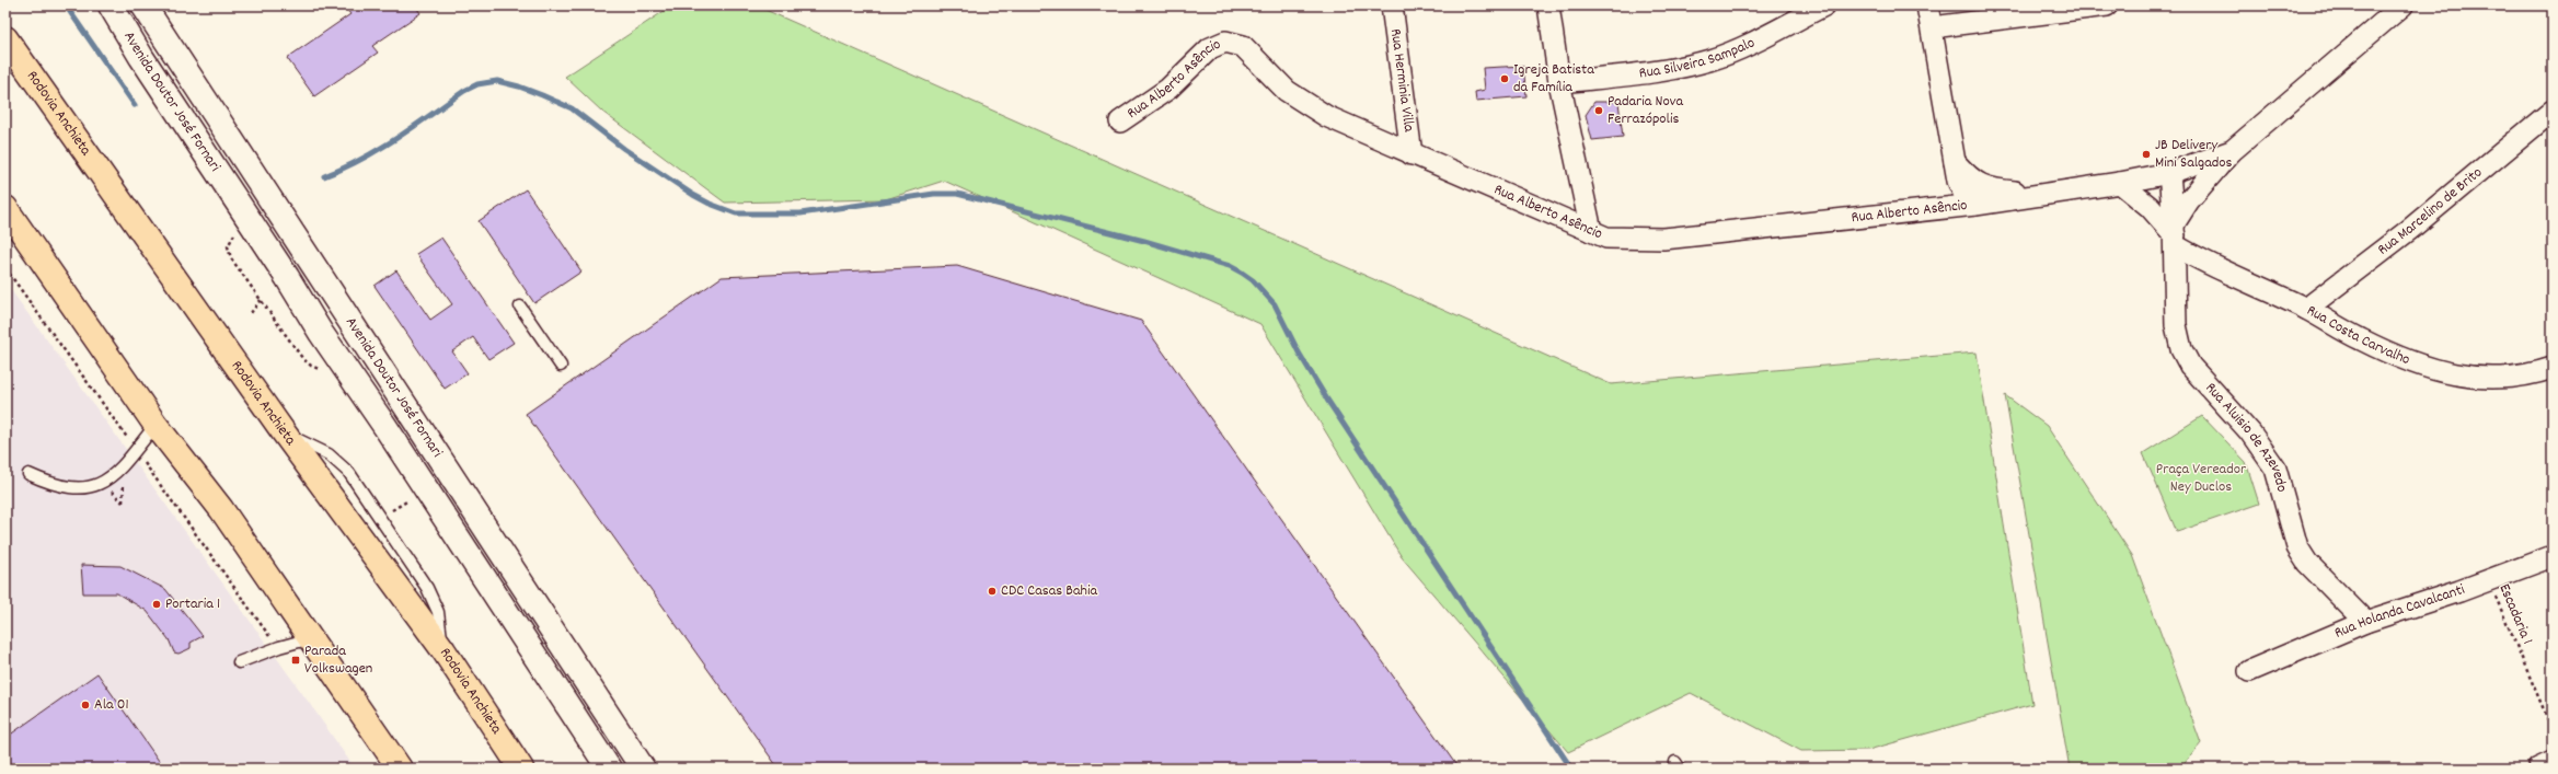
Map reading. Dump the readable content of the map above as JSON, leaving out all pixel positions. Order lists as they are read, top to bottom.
{
  "streets": {
    "highway": ["Rodovia Anchieta"],
    "street": [
      "Rua Silveira Sampalo",
      "Rua Herminia Villa",
      "Rua Alberto Asêncio",
      "Avenida Doutor José Fornari",
      "Rua Marcelino de Brito",
      "Rua Costa Carvalho",
      "Rua Aluisio de Azevedo",
      "Rua Holanda Cavalcanti"
    ],
    "path": ["Escadaria 1"]
  },
  "crossings": [
    ["Rua Herminia Villa", "Rua Alberto Asêncio"],
    ["Rua Alberto Asêncio", "Rua Aluisio de Azevedo"],
    ["Rua Marcelino de Brito", "Rua Costa Carvalho"],
    ["Rua Costa Carvalho", "Rua Aluisio de Azevedo"],
    ["Rua Aluisio de Azevedo", "Rua Holanda Cavalcanti"],
    ["Rua Holanda Cavalcanti", "Escadaria 1"]
  ],
  "parks": ["Praça Vereador Ney Duclos"],
  "places": {
    "other": [
      "Igreja Batista da Família",
      "Padaria Nova Ferrazópolis",
      "JB Delivery Mini Salgados",
      "CDC Casas Bahia",
      "Portaria 1",
      "Ala 01"
    ],
    "transit": ["Parada Volkswagen"]
  }
}
